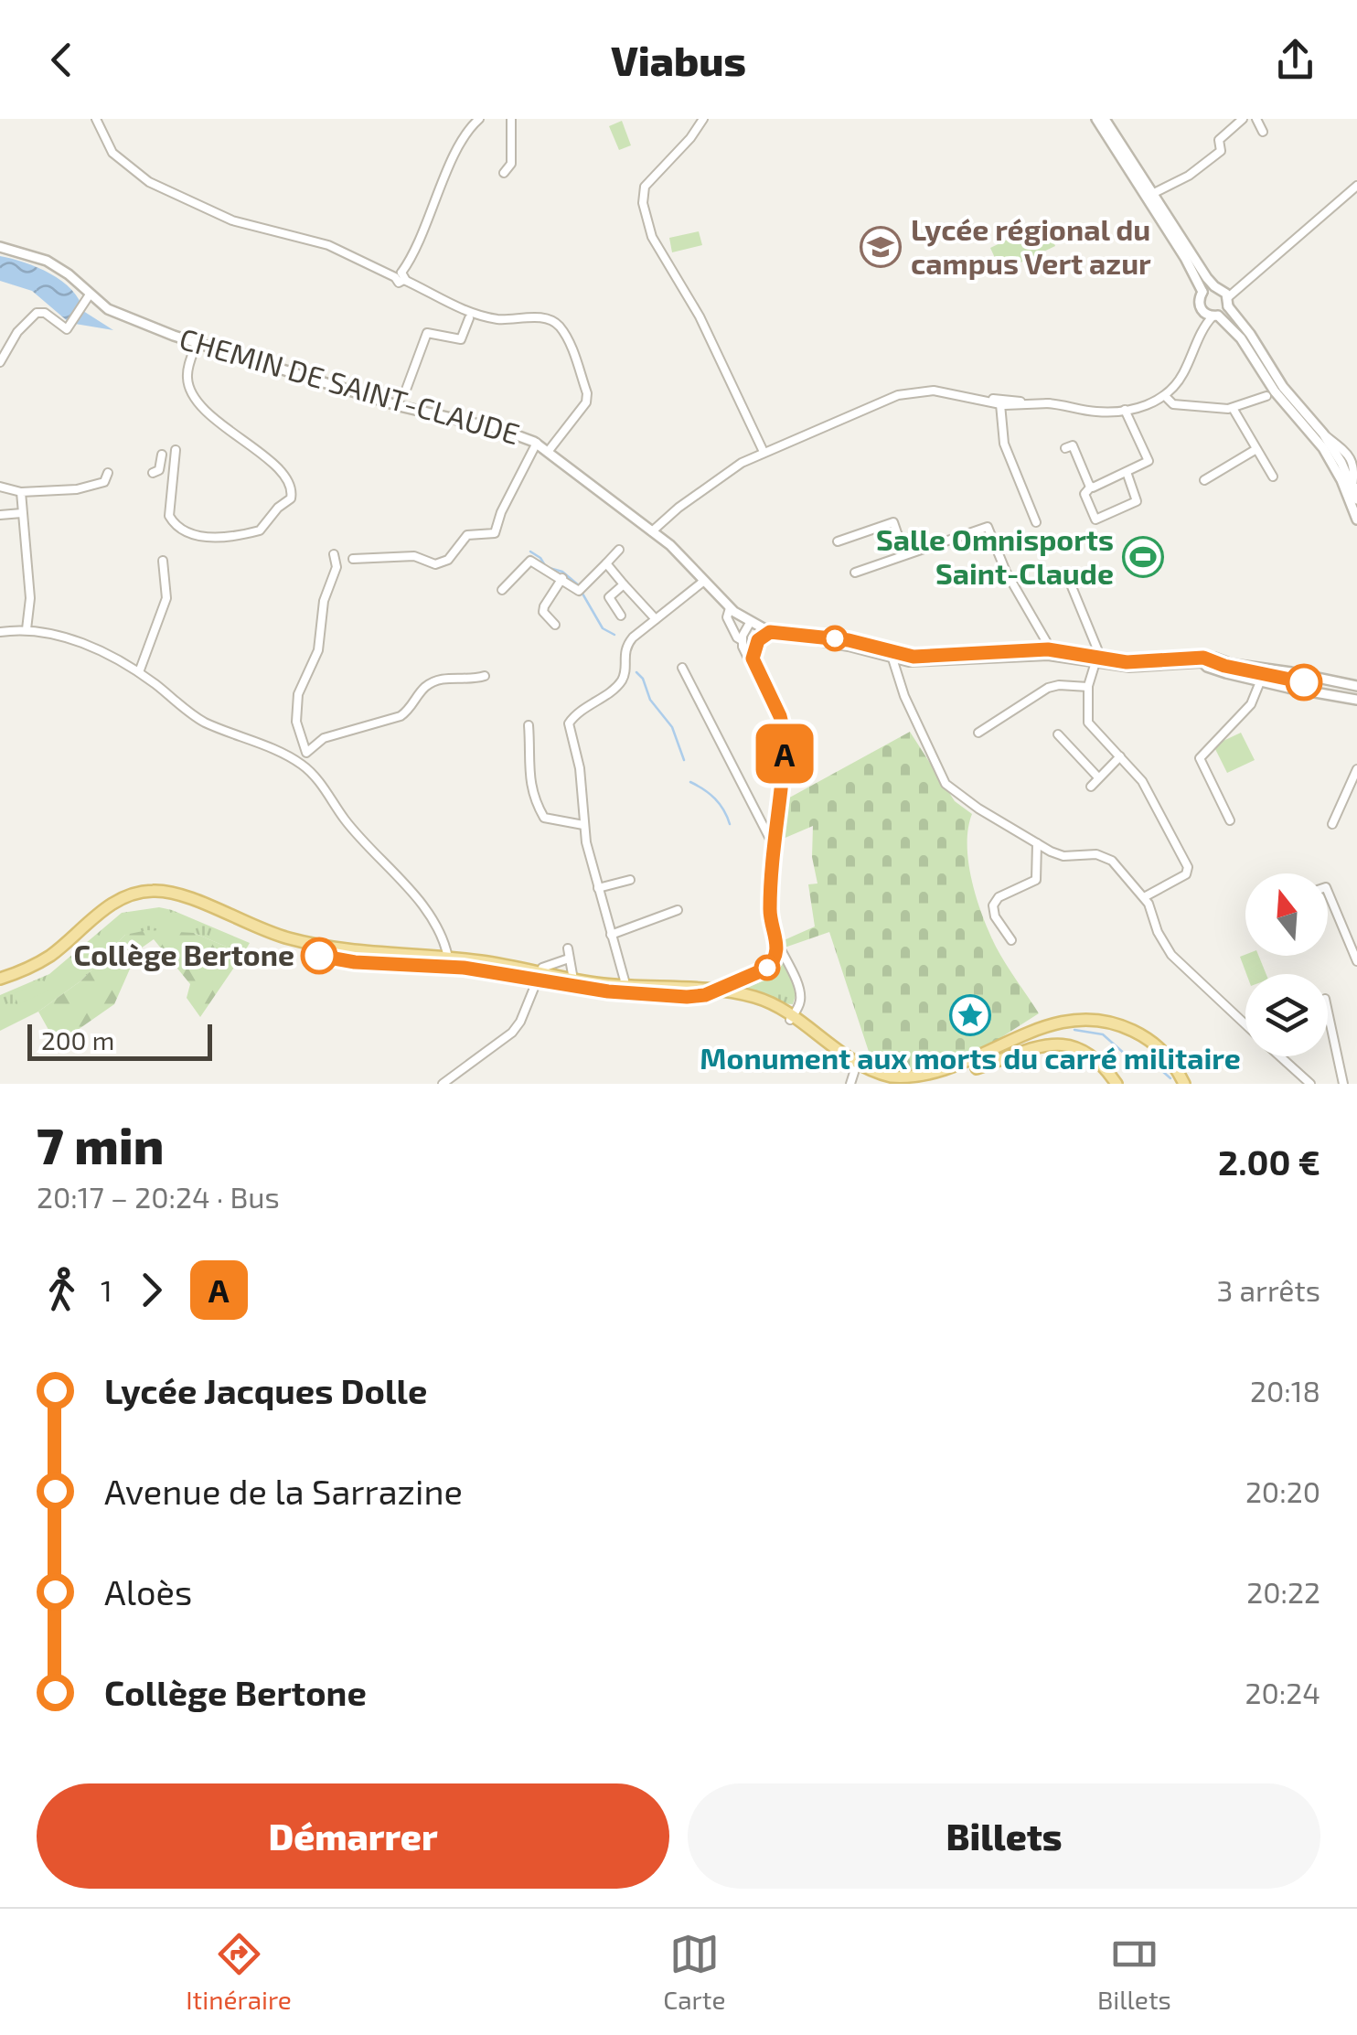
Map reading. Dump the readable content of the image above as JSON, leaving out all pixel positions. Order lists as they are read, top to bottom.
{
  "streets": {
    "street": ["CHEMIN DE SAINT-CLAUDE"]
  },
  "places": {
    "school or university": ["Lycée régional du campus Vert azur"],
    "sports": ["Salle Omnisports Saint-Claude"],
    "other": ["Collège Bertone"],
    "place": ["Monument aux morts du carré militaire"]
  },
  "lines": ["bus line A"],
  "scale_bar": "200 m",
  "north": "top",
  "page": {
    "header": "Viabus",
    "on_map": "A",
    "scale": "200 m",
    "heading": ["7 min", "20:17 – 20:24 · Bus", "2.00 €"],
    "legs": ["1", "A", "3 arrêts"],
    "list": [
      {
        "name": "Lycée Jacques Dolle",
        "value": "20:18"
      },
      {
        "name": "Avenue de la Sarrazine",
        "value": "20:20"
      },
      {
        "name": "Aloès",
        "value": "20:22"
      },
      {
        "name": "Collège Bertone",
        "value": "20:24"
      }
    ],
    "buttons": ["Démarrer", "Billets"],
    "tabs": ["Itinéraire", "Carte", "Billets"]
  }
}
